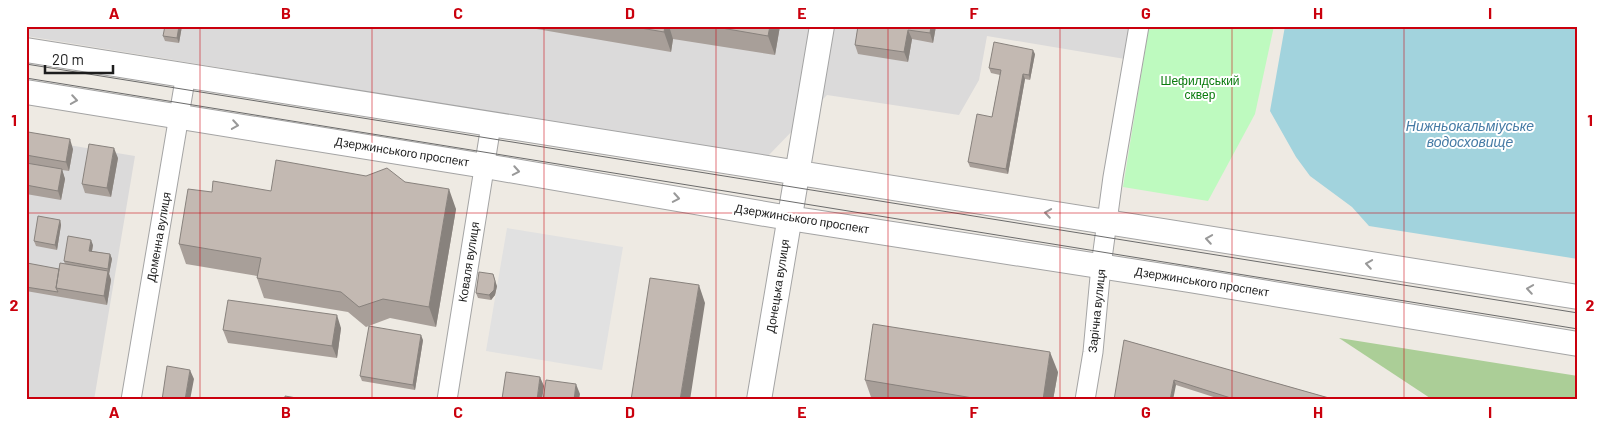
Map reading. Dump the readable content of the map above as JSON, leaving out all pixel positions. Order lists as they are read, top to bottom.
{
  "streets": {
    "street": [
      "Дзержинського проспект",
      "Доменна вулиця",
      "Коваля вулиця",
      "Донецька вулиця",
      "Зарічна вулиця"
    ]
  },
  "crossings": [
    ["Дзержинського проспект", "Доменна вулиця"],
    ["Дзержинського проспект", "Коваля вулиця"],
    ["Дзержинського проспект", "Донецька вулиця"],
    ["Дзержинського проспект", "Зарічна вулиця"]
  ],
  "water": ["Нижньокальміуське водосховище"],
  "parks": ["Шефилдський сквер"],
  "scale_bar": "20 m",
  "grid": {
    "columns": [
      "A",
      "B",
      "C",
      "D",
      "E",
      "F",
      "G",
      "H",
      "I"
    ],
    "rows": ["1", "2"]
  }
}
